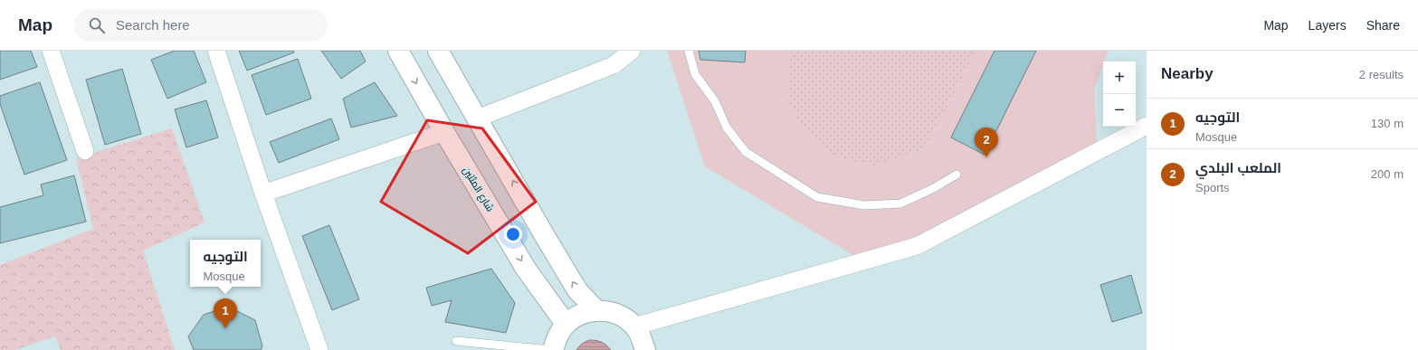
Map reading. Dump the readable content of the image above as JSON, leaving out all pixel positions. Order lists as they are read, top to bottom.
{
  "streets": {
    "street": ["شارع المئتين"]
  },
  "page": {
    "header": "Map",
    "search": "Search here",
    "nav": ["Map", "Layers", "Share"],
    "heading": ["Nearby", "2 results"],
    "map_buttons": ["+", "−"],
    "list": [
      {
        "mark": "1",
        "name": "التوجيه",
        "note": "Mosque",
        "value": "130 m"
      },
      {
        "mark": "2",
        "name": "الملعب البلدي",
        "note": "Sports",
        "value": "200 m"
      }
    ],
    "pins": ["2", "1"],
    "popup": ["التوجيه", "Mosque"]
  }
}
